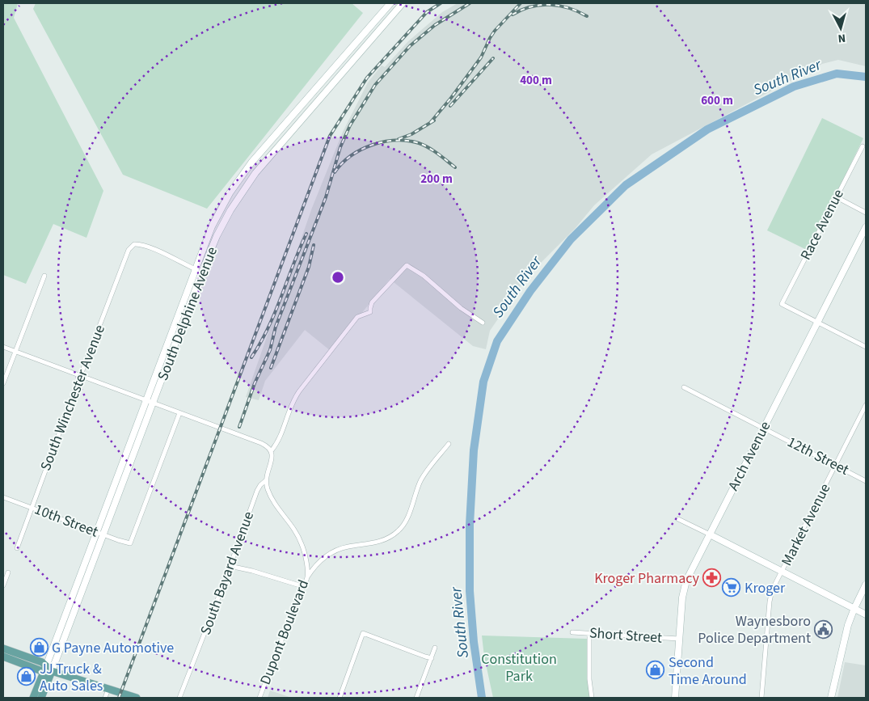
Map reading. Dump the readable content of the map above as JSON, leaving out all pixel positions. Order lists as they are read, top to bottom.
{
  "streets": {
    "main road": ["South Delphine Avenue", "Arch Avenue"],
    "street": [
      "Race Avenue",
      "South Winchester Avenue",
      "12th Street",
      "10th Street",
      "Market Avenue",
      "South Bayard Avenue",
      "Dupont Boulevard",
      "Short Street"
    ]
  },
  "crossings": [
    ["Race Avenue", "Arch Avenue"],
    ["South Delphine Avenue", "South Winchester Avenue"],
    ["South Delphine Avenue", "10th Street"],
    ["South Winchester Avenue", "10th Street"],
    ["Arch Avenue", "12th Street"],
    ["Arch Avenue", "Short Street"],
    ["12th Street", "Market Avenue"],
    ["South Bayard Avenue", "Dupont Boulevard"]
  ],
  "water": ["South River"],
  "parks": ["Constitution Park"],
  "places": {
    "pharmacy": ["Kroger Pharmacy"],
    "supermarket": ["Kroger"],
    "public building": ["Waynesboro Police Department"],
    "shop": ["G Payne Automotive", "Second Time Around", "JJ Truck & Auto Sales"]
  },
  "north": "bottom",
  "rings": ["400 m", "600 m", "200 m"]
}
